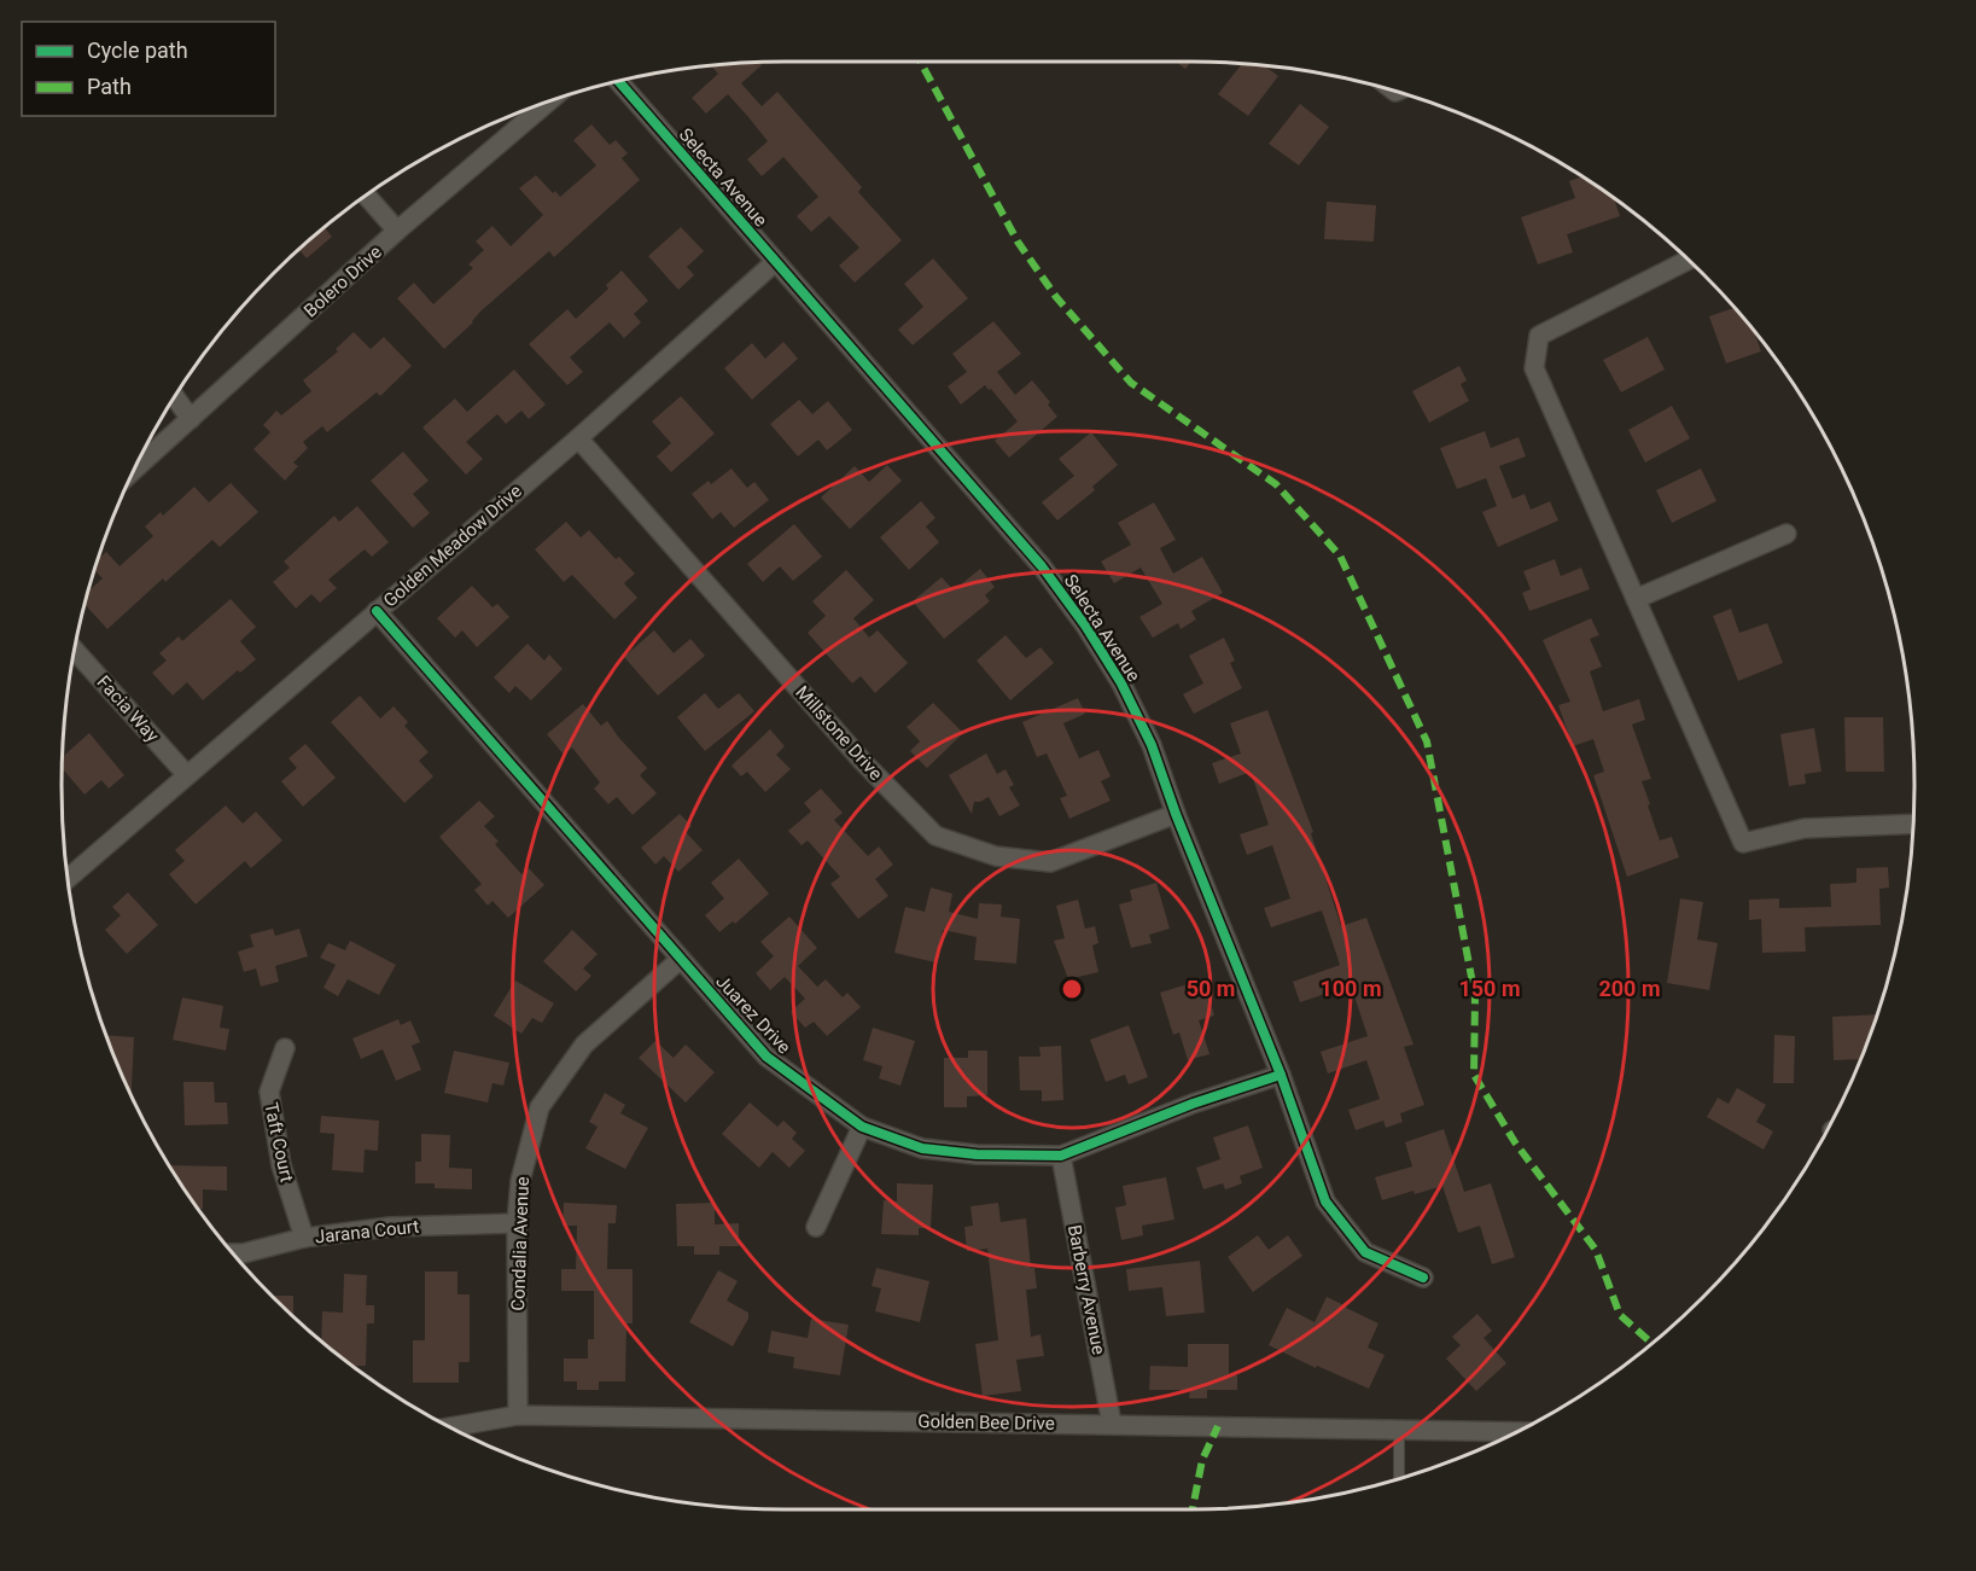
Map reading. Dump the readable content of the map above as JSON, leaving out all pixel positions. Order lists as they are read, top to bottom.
{
  "streets": {
    "street": [
      "Selecta Avenue",
      "Bolero Drive",
      "Golden Meadow Drive",
      "Facia Way",
      "Millstone Drive",
      "Juarez Drive",
      "Taft Court",
      "Jarana Court",
      "Condalia Avenue",
      "Barberry Avenue",
      "Golden Bee Drive"
    ]
  },
  "crossings": [
    ["Selecta Avenue", "Golden Meadow Drive"],
    ["Selecta Avenue", "Millstone Drive"],
    ["Selecta Avenue", "Juarez Drive"],
    ["Golden Meadow Drive", "Facia Way"],
    ["Golden Meadow Drive", "Millstone Drive"],
    ["Golden Meadow Drive", "Juarez Drive"],
    ["Juarez Drive", "Condalia Avenue"],
    ["Juarez Drive", "Barberry Avenue"],
    ["Taft Court", "Jarana Court"],
    ["Jarana Court", "Condalia Avenue"],
    ["Condalia Avenue", "Golden Bee Drive"],
    ["Barberry Avenue", "Golden Bee Drive"]
  ],
  "legend": ["Cycle path", "Path"],
  "rings": [
    "50 m",
    "100 m",
    "150 m",
    "200 m"
  ]
}
